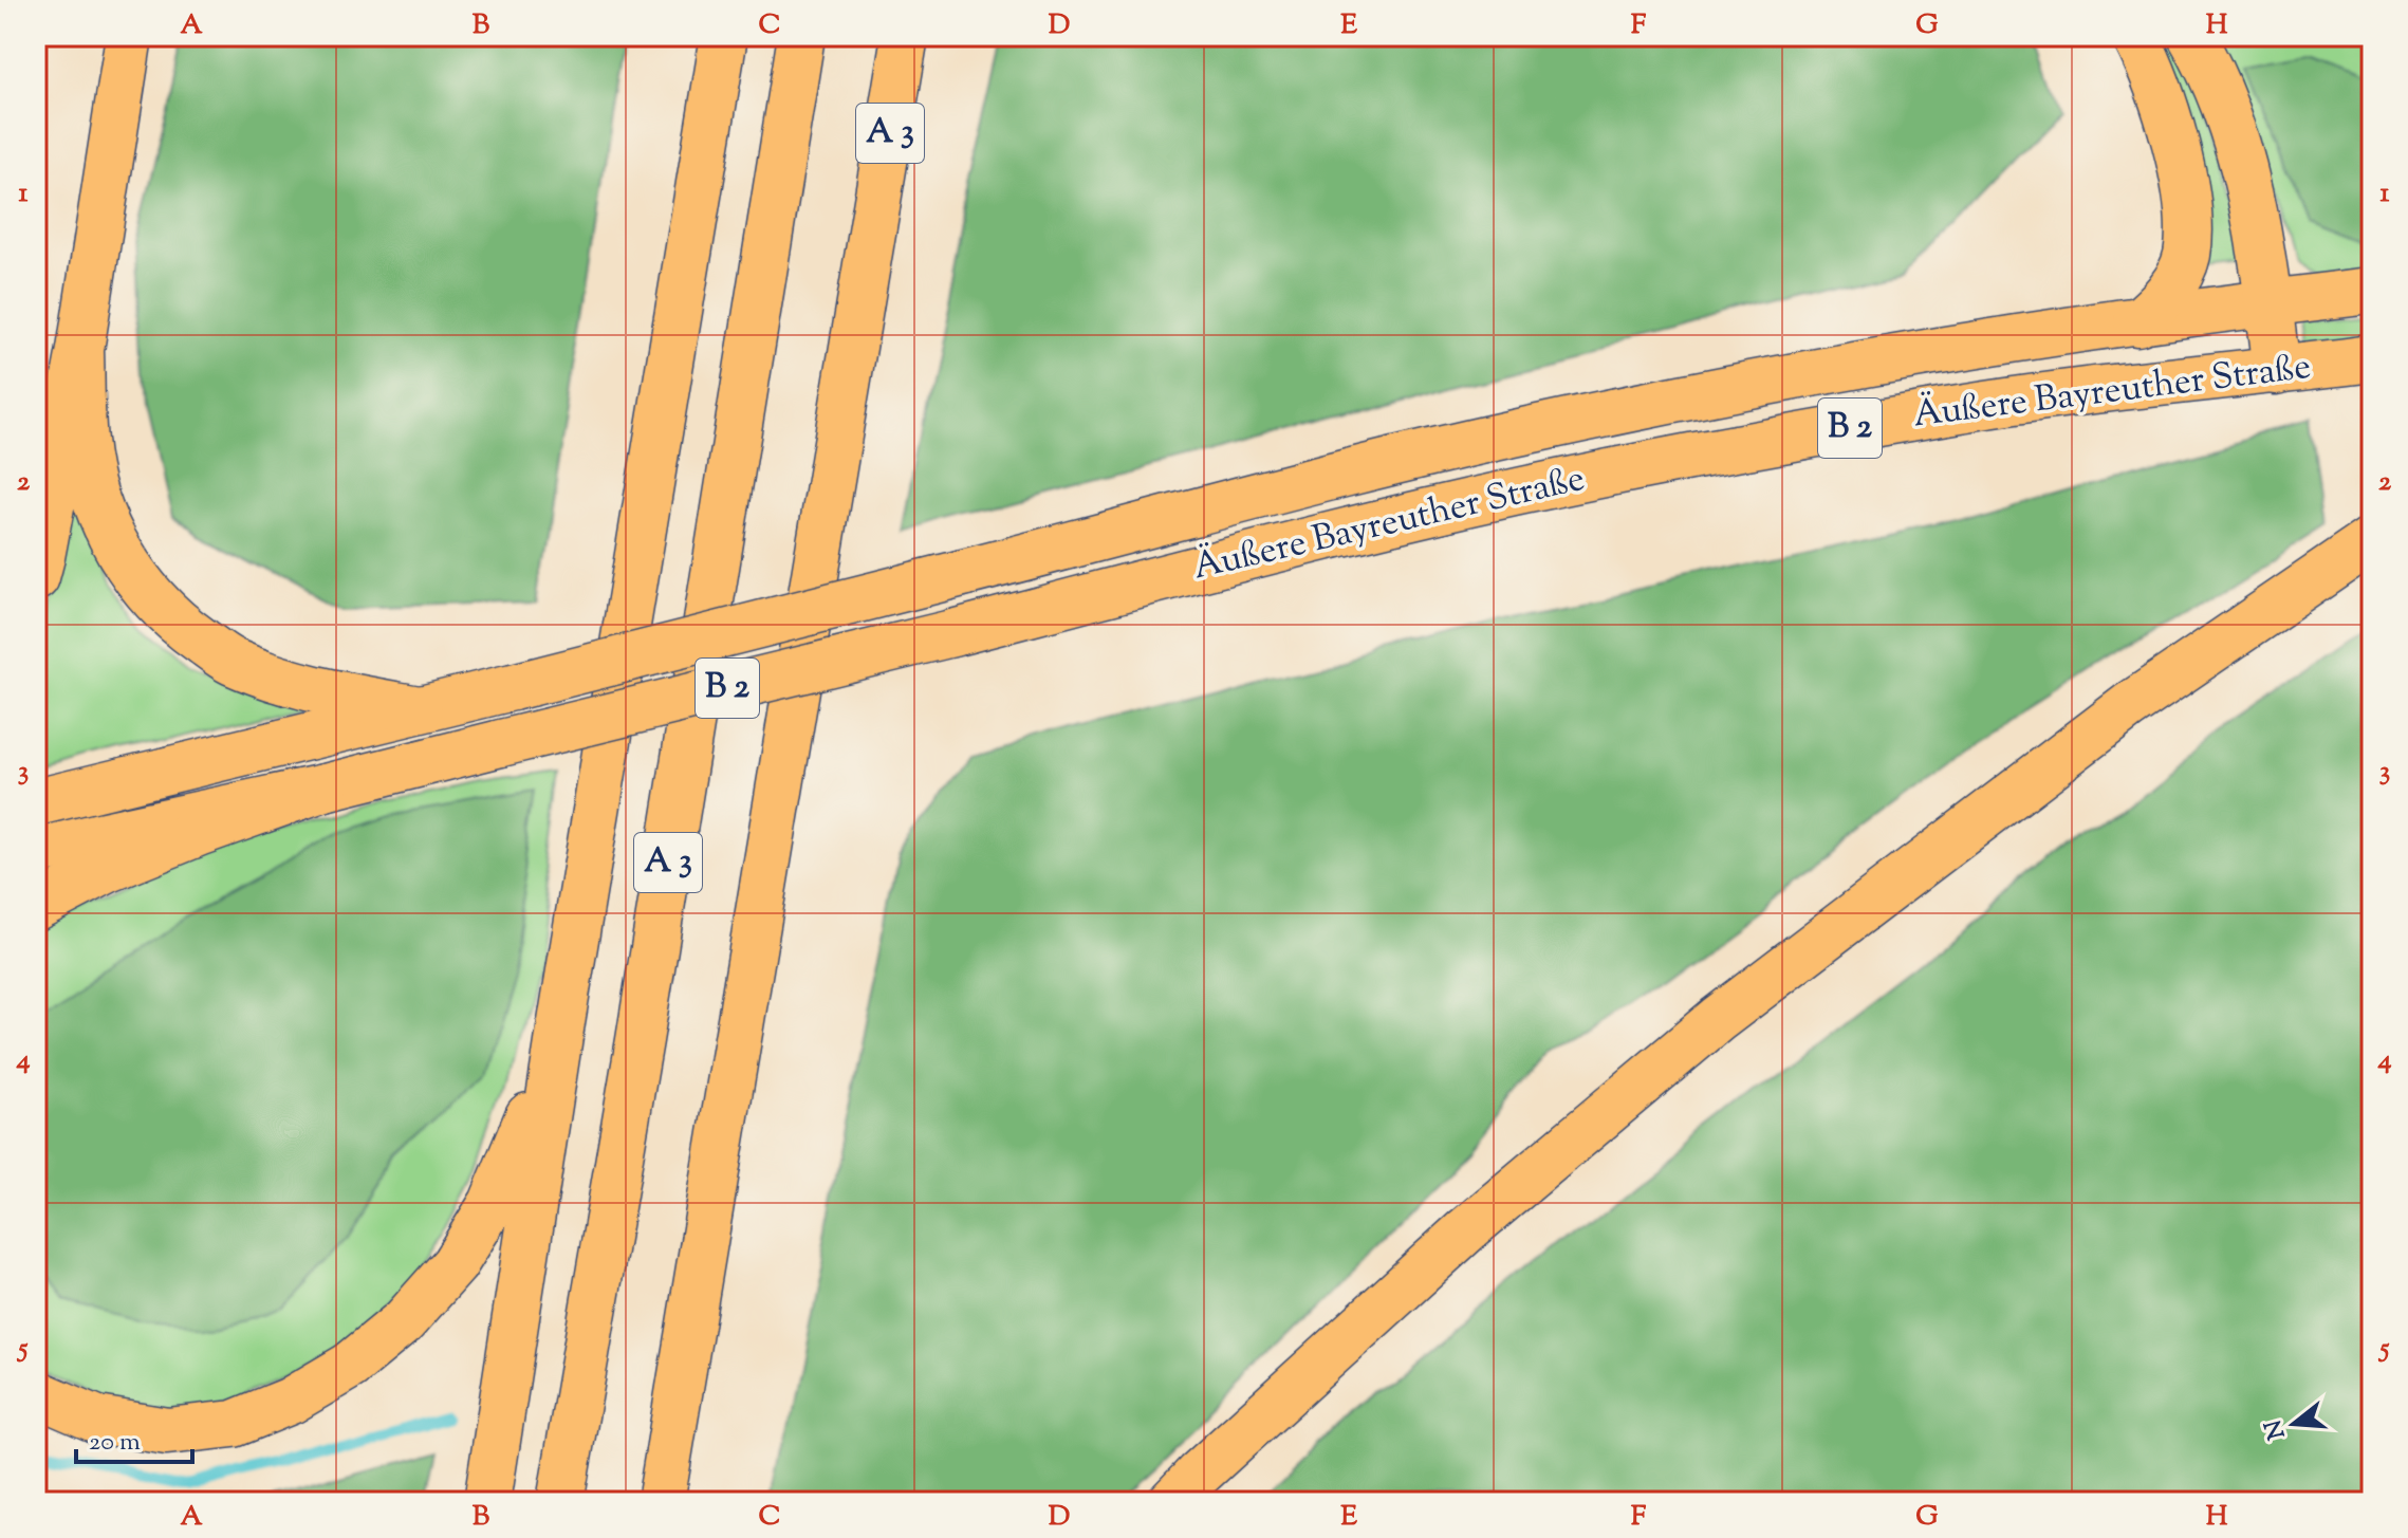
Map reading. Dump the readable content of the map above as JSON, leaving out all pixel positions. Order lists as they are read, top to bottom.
{
  "streets": {
    "main road": ["A 3", "Äußere Bayreuther Straße", "B 2"]
  },
  "crossings": [
    ["Äußere Bayreuther Straße", "B 2"]
  ],
  "scale_bar": "20 m",
  "north": "left",
  "grid": {
    "columns": [
      "A",
      "B",
      "C",
      "D",
      "E",
      "F",
      "G",
      "H"
    ],
    "rows": [
      "1",
      "2",
      "3",
      "4",
      "5"
    ]
  }
}
